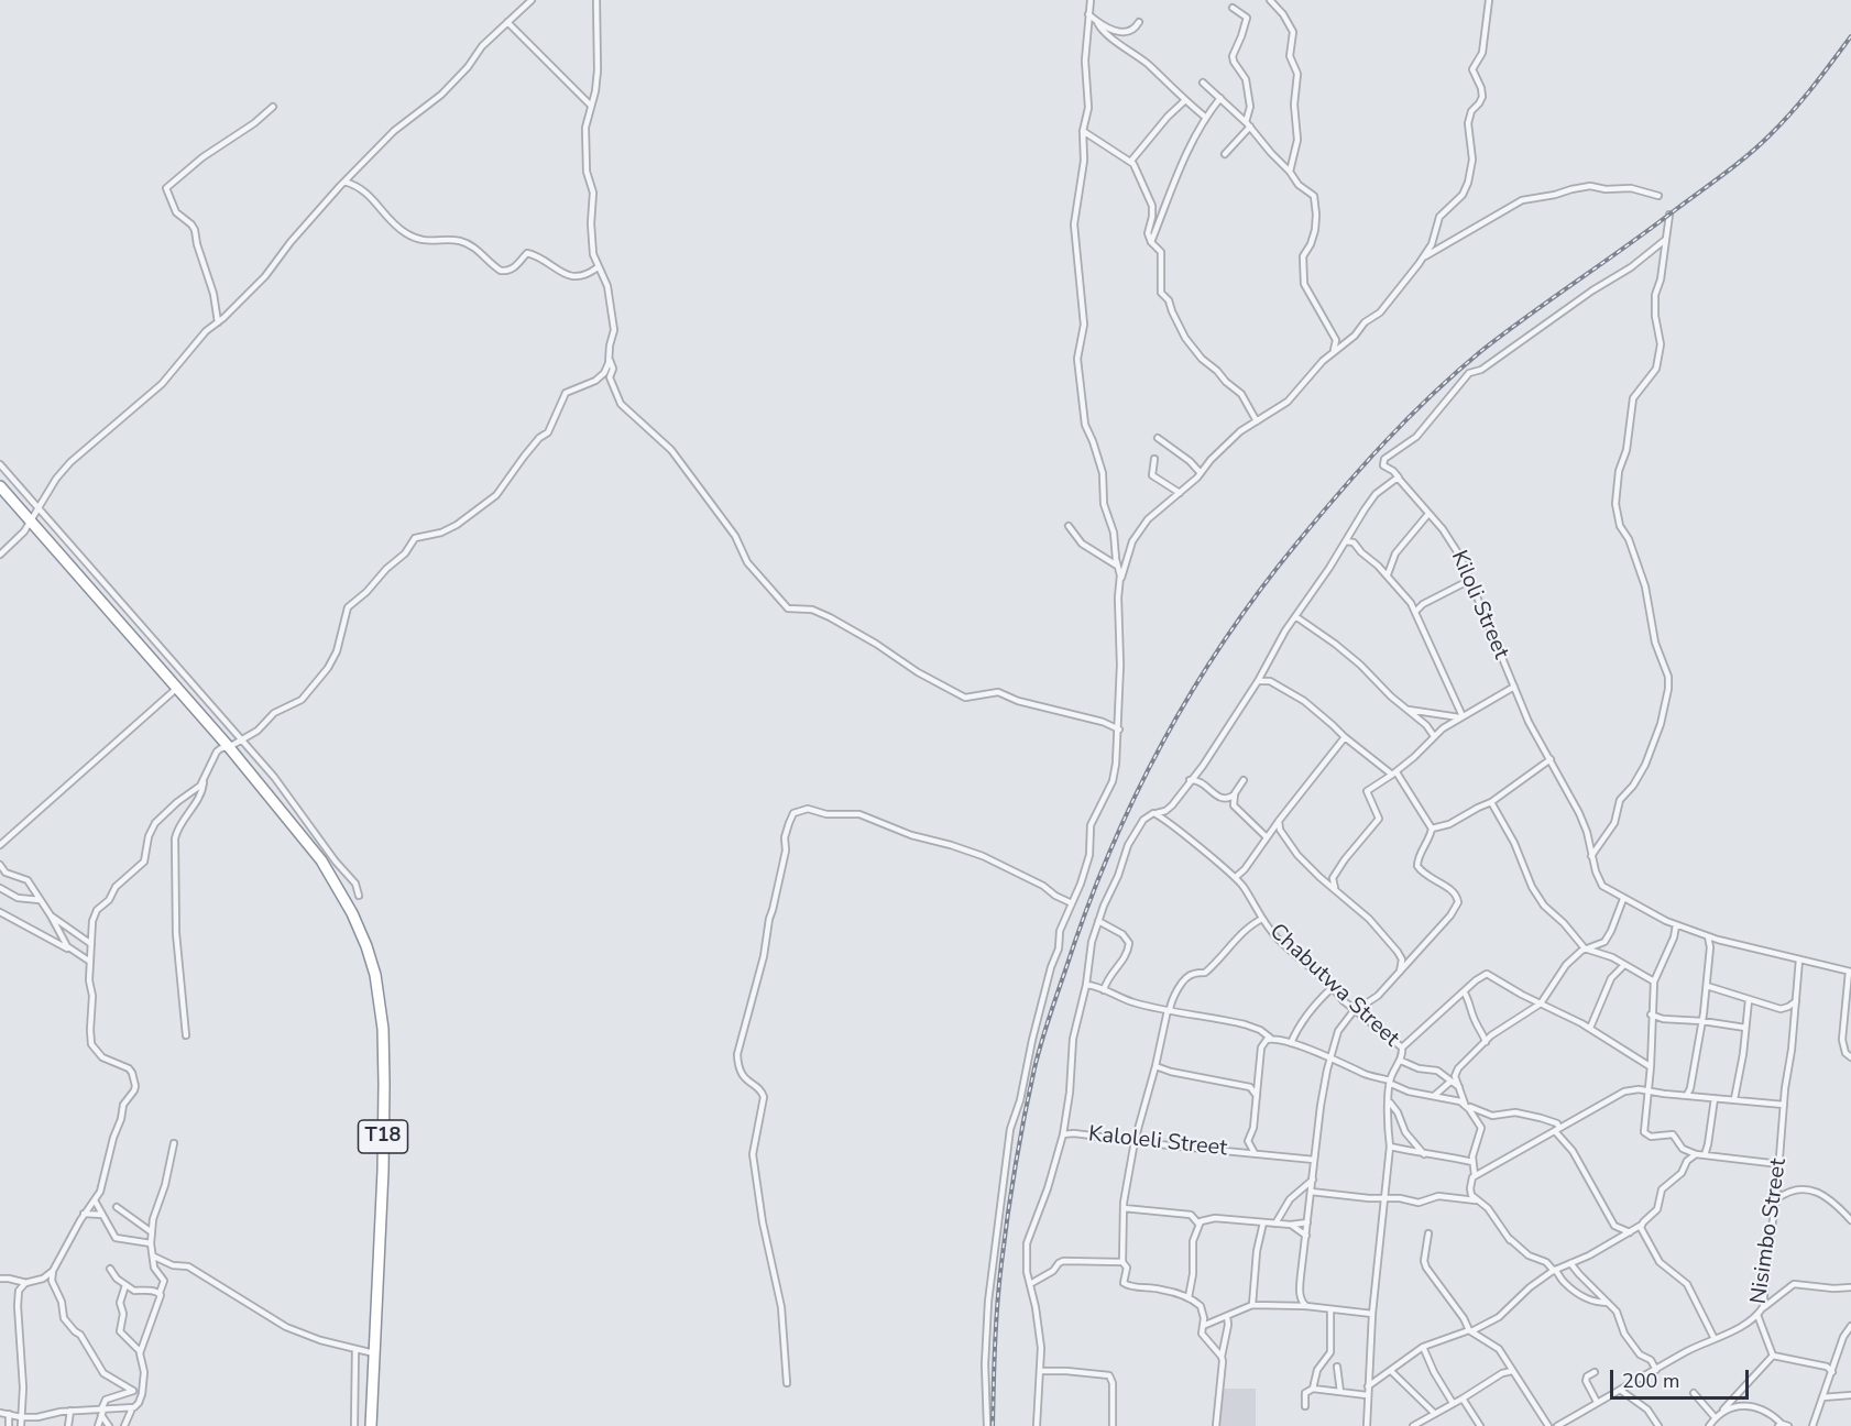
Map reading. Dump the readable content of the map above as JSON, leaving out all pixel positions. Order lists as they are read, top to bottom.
{
  "streets": {
    "highway": ["T18"],
    "street": [
      "Kiloli Street",
      "Chabutwa Street",
      "Kaloleli Street",
      "Nisimbo Street"
    ]
  },
  "crossings": [
    ["Kiloli Street", "Nisimbo Street"]
  ],
  "scale_bar": "200 m"
}
